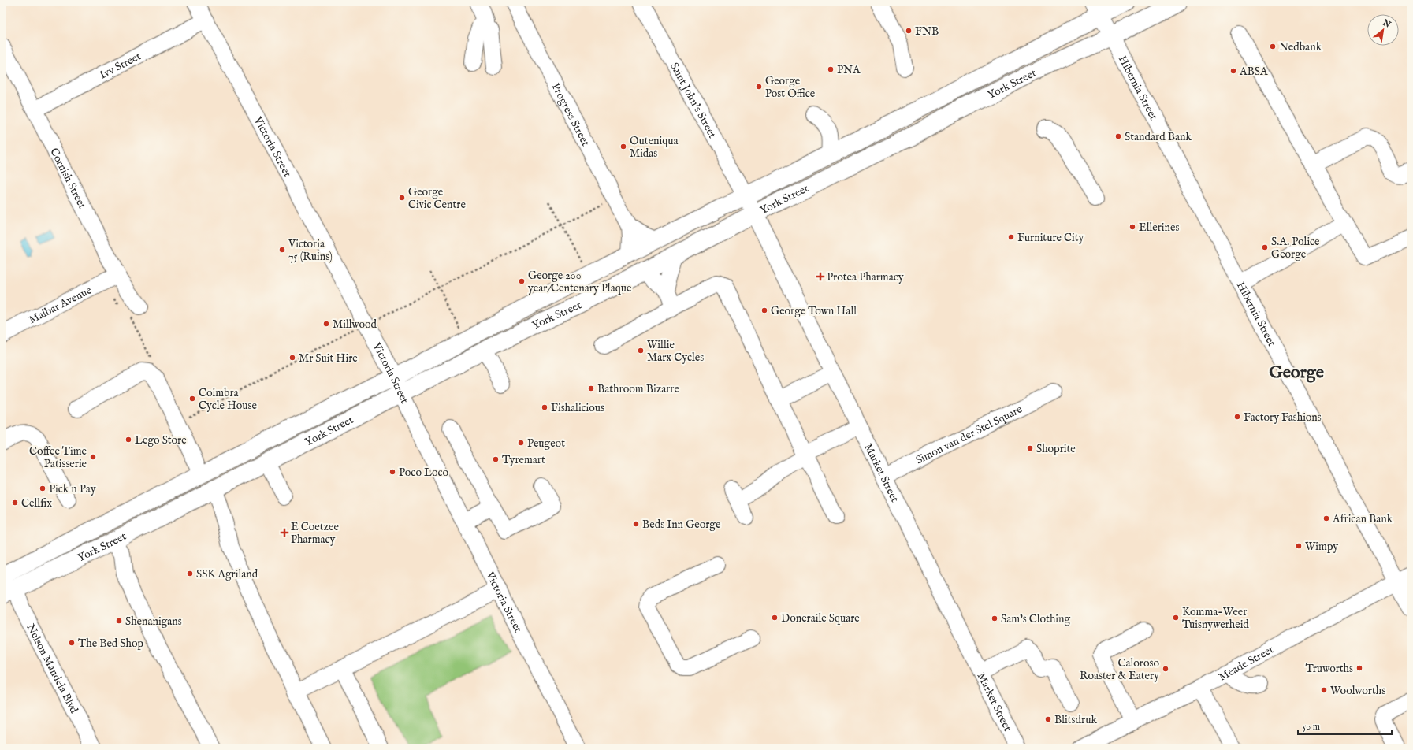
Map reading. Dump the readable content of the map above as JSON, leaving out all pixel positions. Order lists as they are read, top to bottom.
{
  "streets": {
    "main road": ["York Street"],
    "street": [
      "Ivy Street",
      "Hibernia Street",
      "Saint John's Street",
      "Progress Street",
      "Victoria Street",
      "Cornish Street",
      "Malbar Avenue",
      "Simon van der Stel Square",
      "Market Street",
      "Meade Street",
      "Nelson Mandela Blvd"
    ]
  },
  "crossings": [
    ["Ivy Street", "Victoria Street"],
    ["Ivy Street", "Cornish Street"],
    ["York Street", "Hibernia Street"],
    ["York Street", "Saint John's Street"],
    ["York Street", "Progress Street"],
    ["York Street", "Victoria Street"],
    ["York Street", "Market Street"],
    ["York Street", "Nelson Mandela Blvd"],
    ["Hibernia Street", "Meade Street"],
    ["Saint John's Street", "Market Street"],
    ["Cornish Street", "Malbar Avenue"],
    ["Simon van der Stel Square", "Market Street"]
  ],
  "districts": ["George"],
  "places": {
    "other": [
      "FNB",
      "Nedbank",
      "PNA",
      "ABSA",
      "George Post Office",
      "Standard Bank",
      "Outeniqua Midas",
      "George Civic Centre",
      "Ellerines",
      "Furniture City",
      "S.A. Police George",
      "Victoria 75 (Ruins)",
      "George 200 year/Centenary Plaque",
      "George Town Hall",
      "Millwood",
      "Willie Marx Cycles",
      "Mr Suit Hire",
      "Bathroom Bizarre",
      "Coimbra Cycle House",
      "Fishalicious",
      "Factory Fashions",
      "Lego Store",
      "Peugeot",
      "Shoprite",
      "Coffee Time Patisserie",
      "Tyremart",
      "Poco Loco",
      "Pick n Pay",
      "Cellfix",
      "African Bank",
      "Beds Inn George",
      "Wimpy",
      "SSK Agriland",
      "Doneraile Square",
      "Komma-Weer Tuisnywerheid",
      "Sam's Clothing",
      "Shenanigans",
      "The Bed Shop",
      "Truworths",
      "Caloroso Roaster & Eatery",
      "Woolworths",
      "Blitsdruk"
    ],
    "health": ["Protea Pharmacy", "E Coetzee Pharmacy"]
  },
  "scale_bar": "50 m",
  "north": "top right"
}
